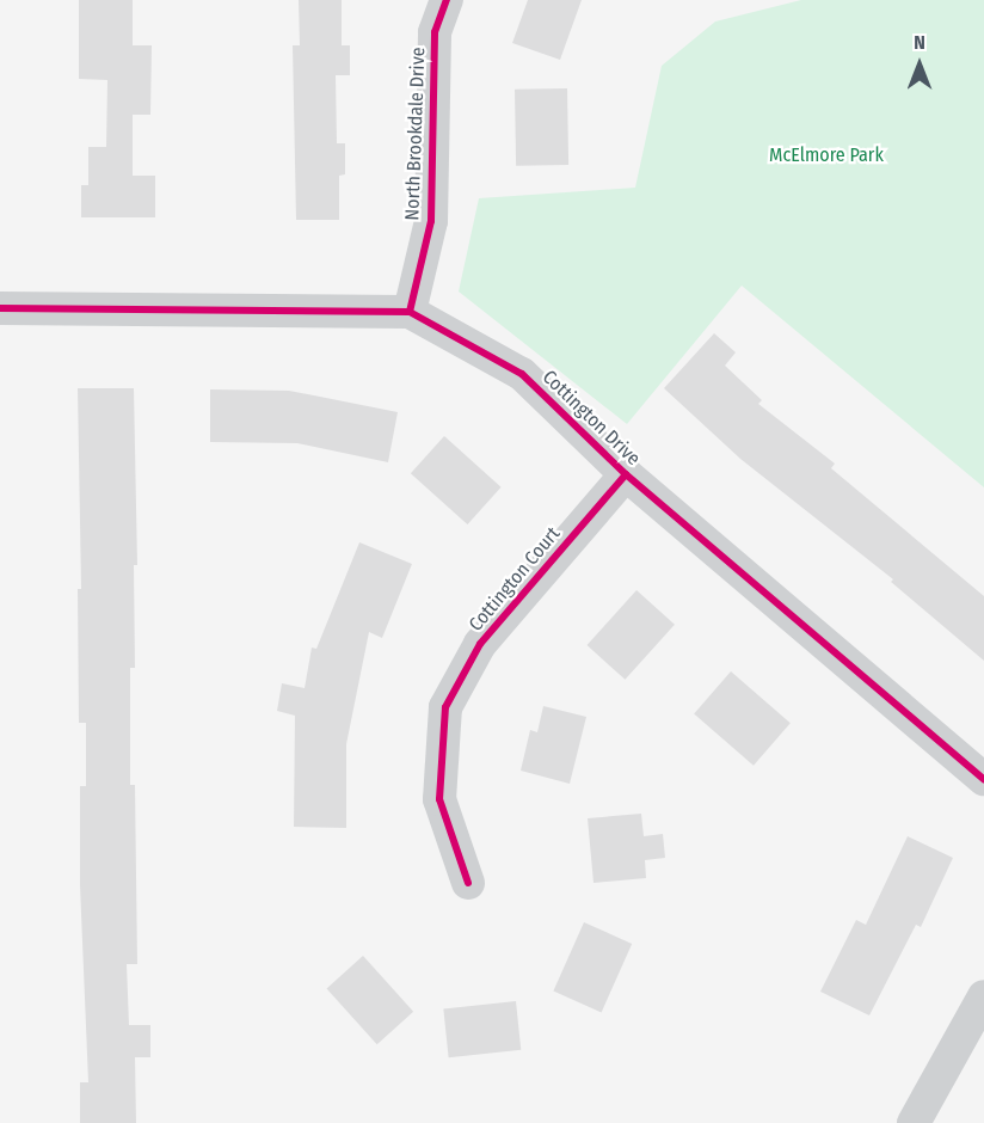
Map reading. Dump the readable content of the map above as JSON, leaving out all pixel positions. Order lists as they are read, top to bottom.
{
  "streets": {
    "street": ["North Brookdale Drive", "Cottington Drive", "Cottington Court"]
  },
  "crossings": [
    ["North Brookdale Drive", "Cottington Drive"],
    ["Cottington Drive", "Cottington Court"]
  ],
  "parks": ["McElmore Park"],
  "north": "top"
}
